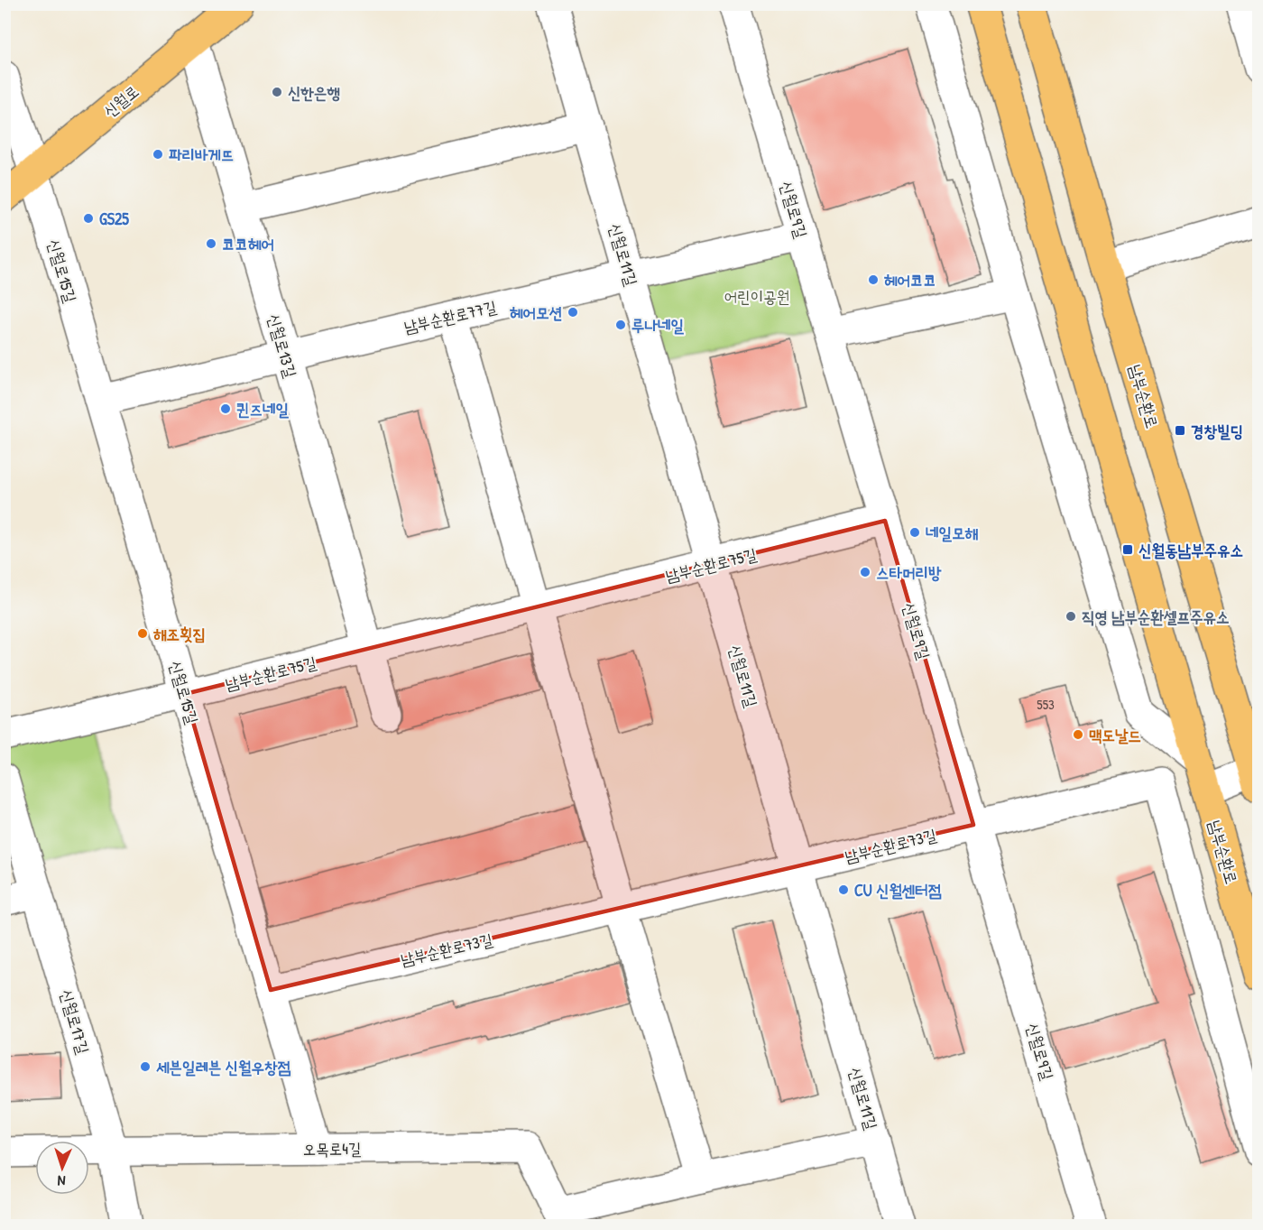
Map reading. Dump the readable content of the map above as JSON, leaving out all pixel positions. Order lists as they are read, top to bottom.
{
  "streets": {
    "main road": ["신월로", "남부순환로"],
    "street": [
      "신월로9길",
      "신월로11길",
      "신월로15길",
      "남부순환로77길",
      "신월로13길",
      "남부순환로75길",
      "남부순환로73길",
      "신월로17길",
      "오목로4길"
    ]
  },
  "crossings": [
    ["신월로", "신월로15길"],
    ["신월로", "신월로13길"],
    ["신월로9길", "남부순환로77길"],
    ["신월로9길", "남부순환로75길"],
    ["신월로9길", "남부순환로73길"],
    ["신월로11길", "남부순환로77길"],
    ["신월로11길", "남부순환로75길"],
    ["신월로11길", "남부순환로73길"],
    ["신월로15길", "남부순환로77길"],
    ["신월로15길", "남부순환로75길"],
    ["신월로15길", "남부순환로73길"],
    ["신월로15길", "오목로4길"],
    ["남부순환로77길", "신월로13길"],
    ["신월로13길", "남부순환로75길"],
    ["신월로17길", "오목로4길"]
  ],
  "parks": ["어린이공원"],
  "places": {
    "other": [
      "신한은행",
      "파리바게뜨",
      "GS25",
      "코코헤어",
      "헤어코코",
      "헤어모션",
      "루나네일",
      "퀸즈네일",
      "네일모해",
      "스타머리방",
      "직영 남부순환셀프주유소",
      "해조횟집",
      "맥도날드",
      "CU 신월센터점",
      "세븐일레븐 신월우창점"
    ],
    "transit": ["경창빌딩", "신월동남부주유소"]
  },
  "house_numbers": ["553"],
  "north": "bottom"
}
